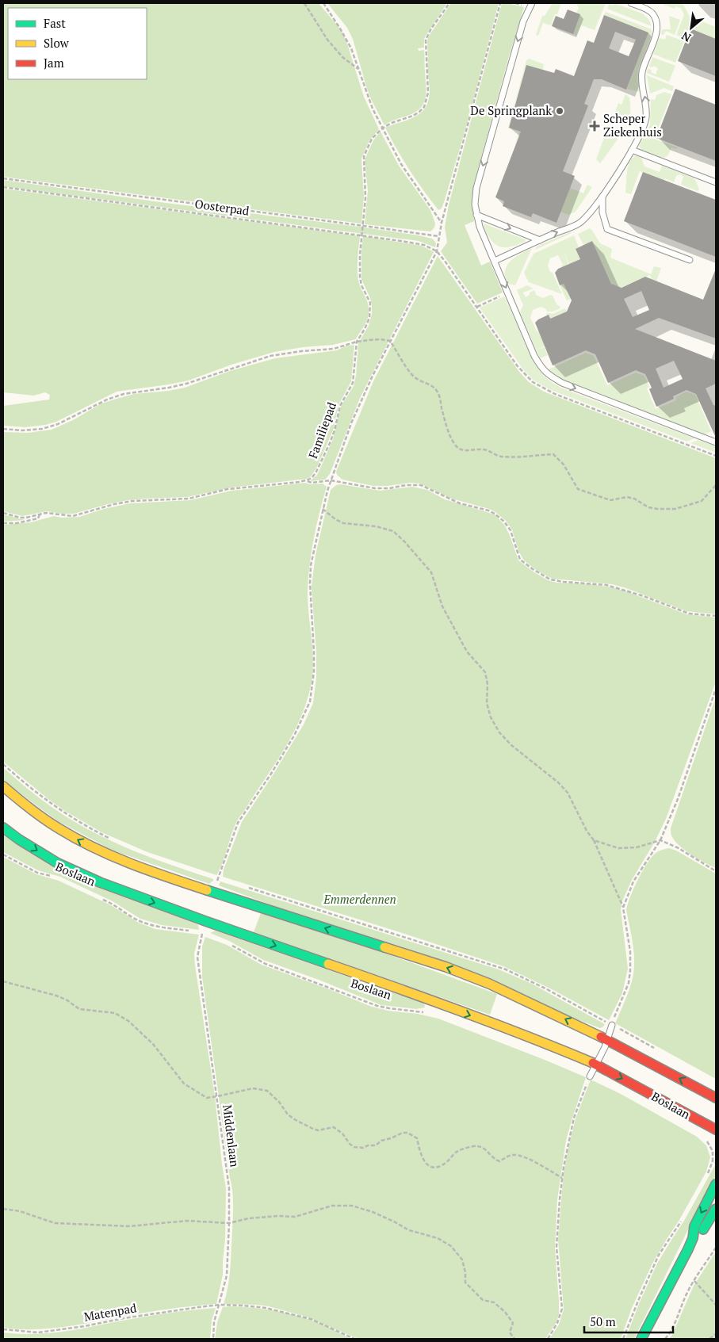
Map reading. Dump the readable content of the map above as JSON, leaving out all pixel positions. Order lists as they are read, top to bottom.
{
  "streets": {
    "main road": ["Boslaan"],
    "path": [
      "Oosterpad",
      "Familiepad",
      "Middenlaan",
      "Matenpad"
    ]
  },
  "crossings": [
    ["Oosterpad", "Familiepad"],
    ["Middenlaan", "Matenpad"]
  ],
  "parks": ["Emmerdennen"],
  "places": {
    "other": ["De Springplank"],
    "health": ["Scheper Ziekenhuis"]
  },
  "legend": ["Fast", "Slow", "Jam"],
  "scale_bar": "50 m",
  "north": "bottom left"
}
